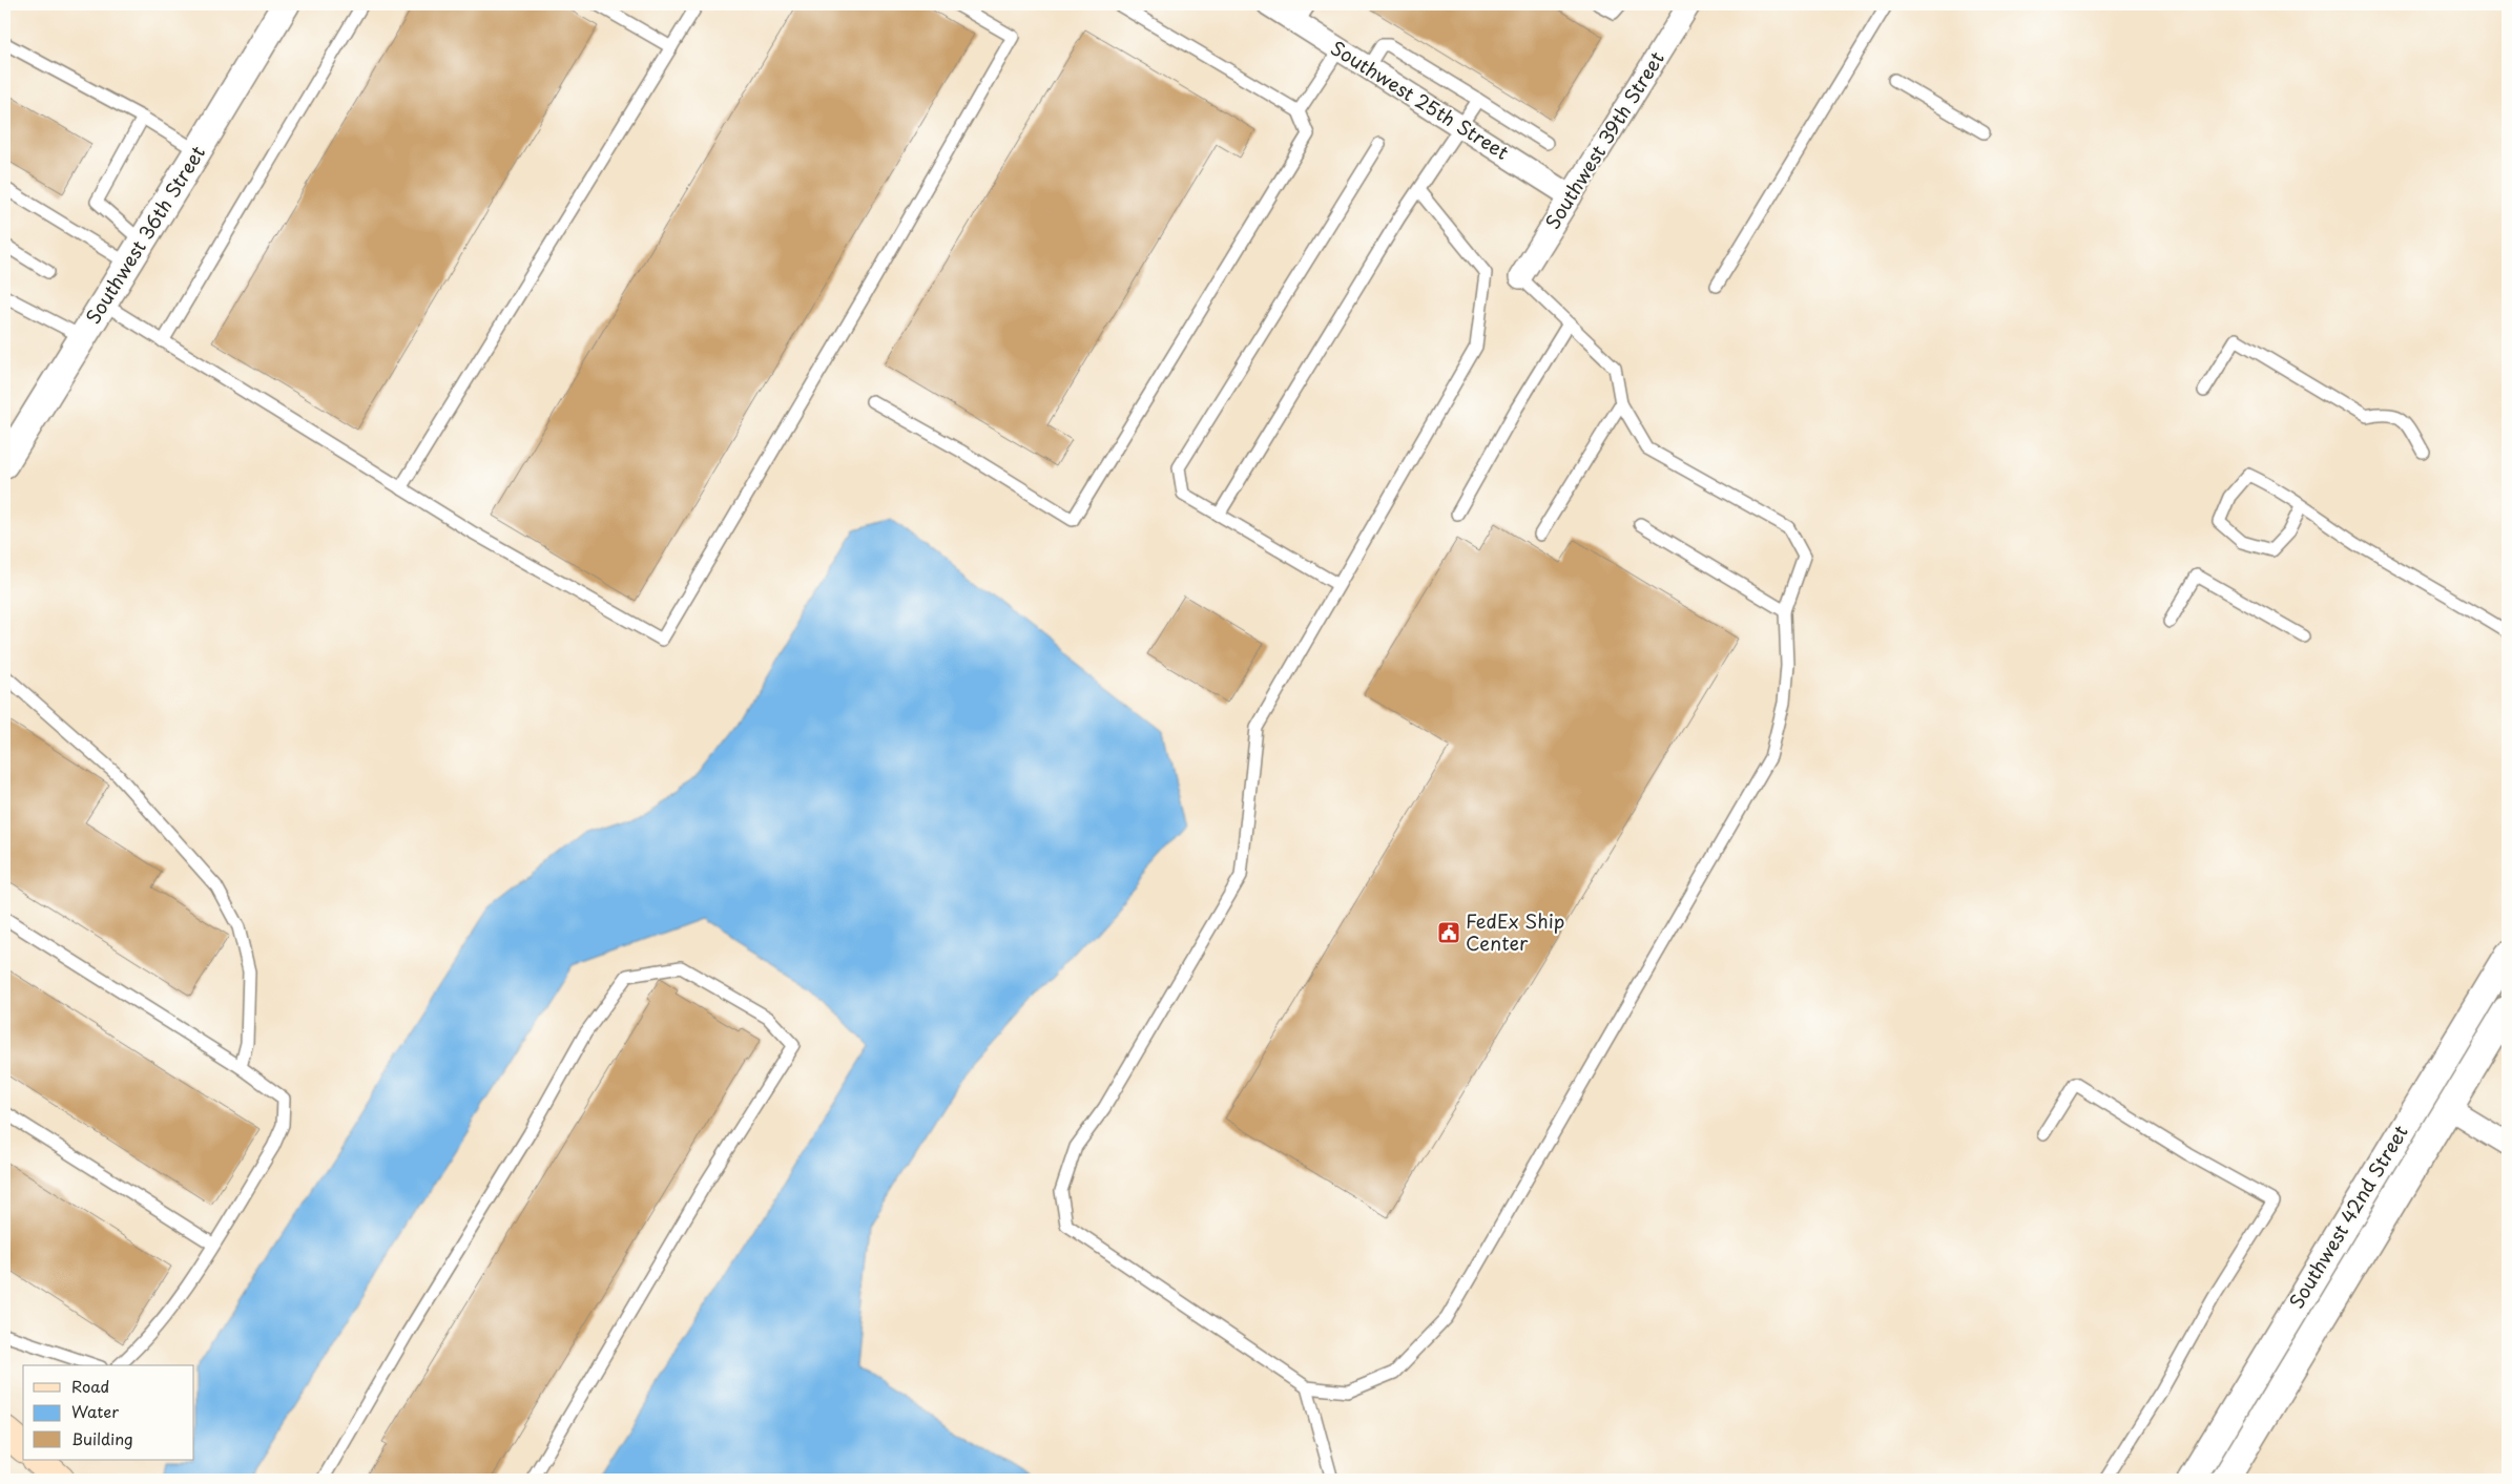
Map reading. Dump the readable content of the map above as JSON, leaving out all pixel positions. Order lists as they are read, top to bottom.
{
  "streets": {
    "street": [
      "Southwest 25th Street",
      "Southwest 39th Street",
      "Southwest 36th Street",
      "Southwest 42nd Street"
    ]
  },
  "crossings": [
    ["Southwest 25th Street", "Southwest 39th Street"]
  ],
  "places": {
    "public building": ["FedEx Ship Center"]
  },
  "legend": ["Road", "Water", "Building"]
}
